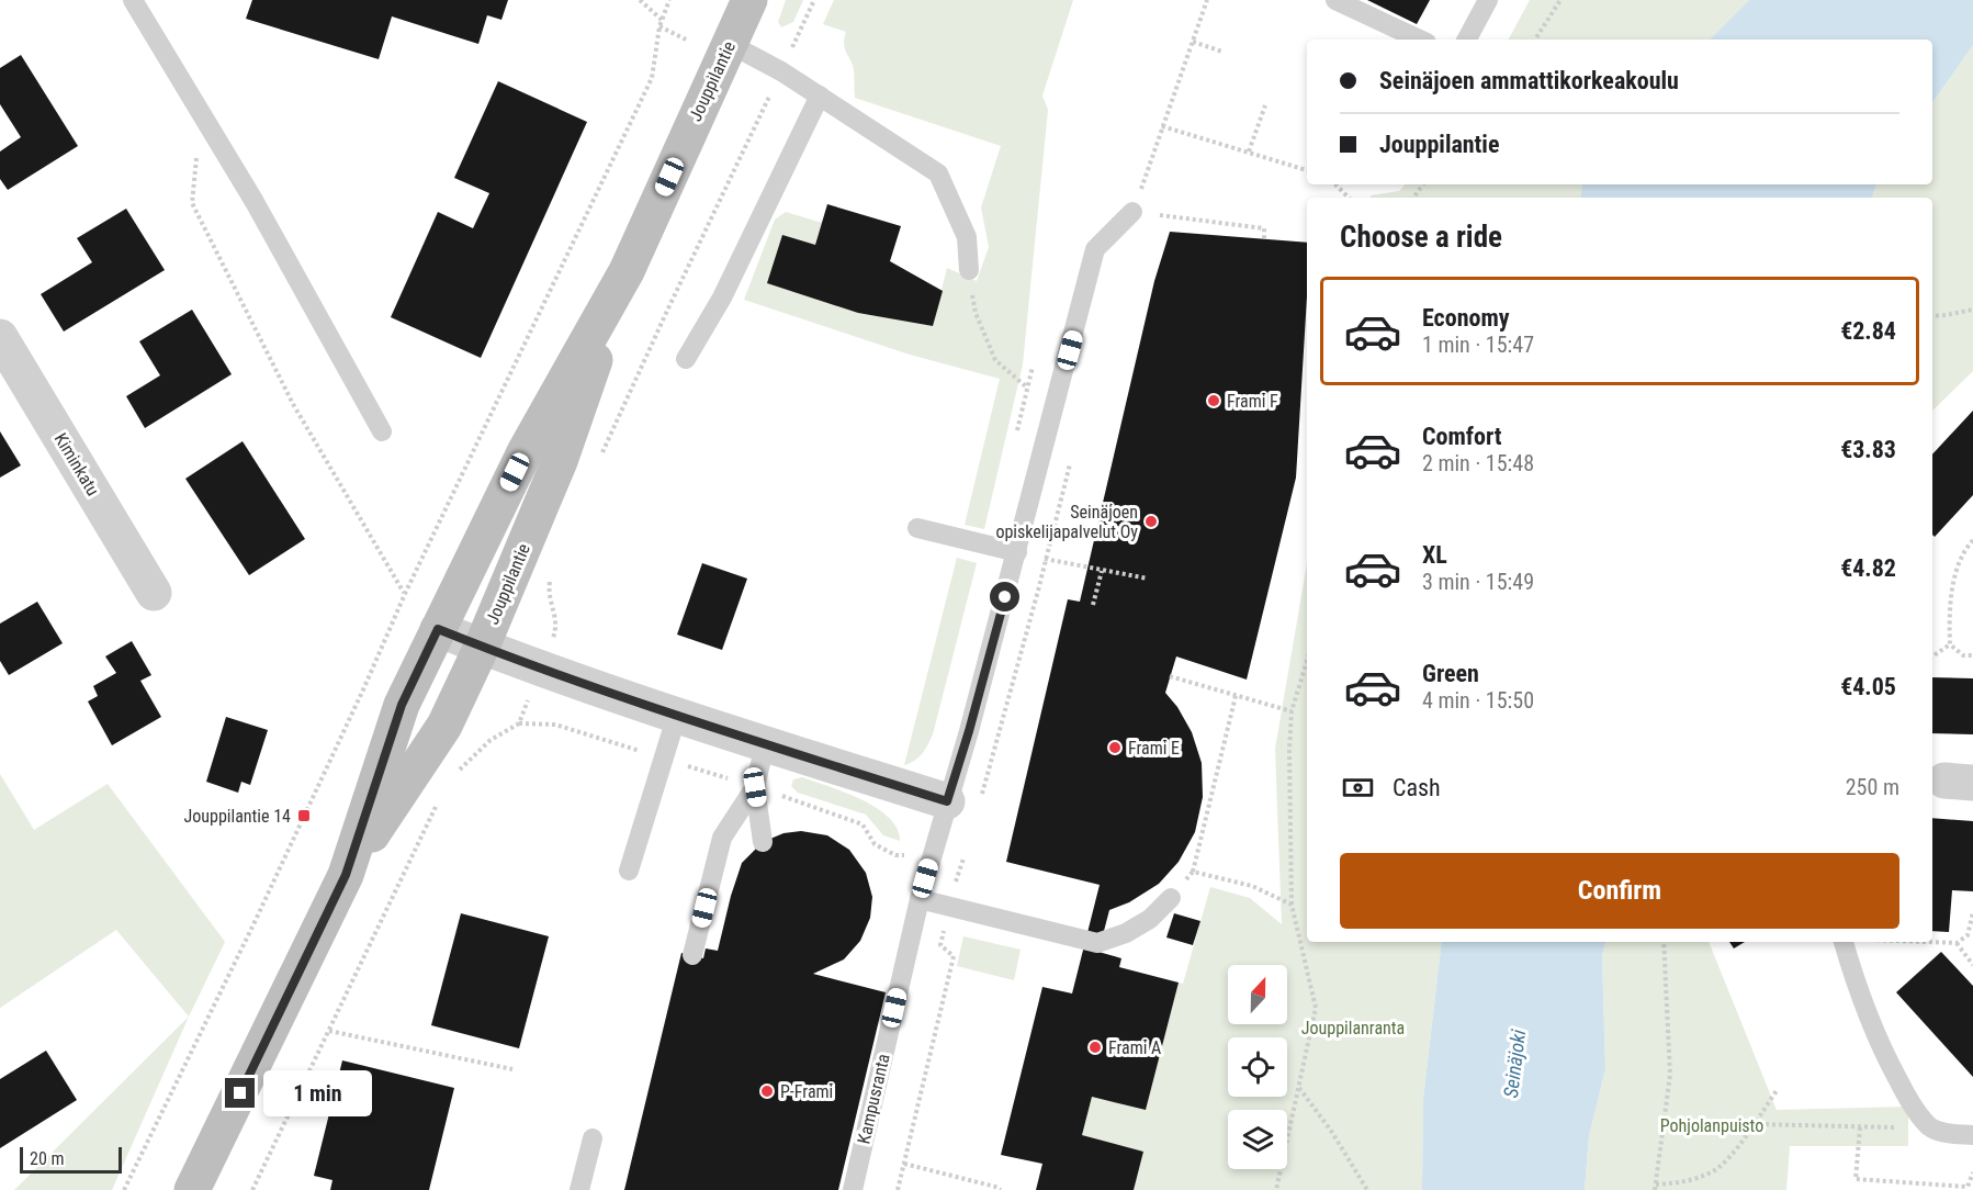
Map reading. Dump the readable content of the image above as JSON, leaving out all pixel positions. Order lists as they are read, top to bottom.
{
  "streets": {
    "main road": ["Jouppilantie"],
    "street": ["Kiminkatu"],
    "lane": ["Kampusranta"]
  },
  "water": ["Seinäjoki"],
  "parks": ["Jouppilanranta", "Pohjolanpuisto"],
  "places": {
    "other": [
      "Frami F",
      "Seinäjoen opiskelijapalvelut Oy",
      "Frami E",
      "Frami A",
      "P-Frami"
    ],
    "transit": ["Jouppilantie 14"]
  },
  "scale_bar": "20 m",
  "north": "top",
  "page": {
    "banner": ["Seinäjoen ammattikorkeakoulu", "Jouppilantie"],
    "heading": "Choose a ride",
    "list": [
      {
        "name": "Economy",
        "note": "1 min · 15:47",
        "value": "€2.84"
      },
      {
        "name": "Comfort",
        "note": "2 min · 15:48",
        "value": "€3.83"
      },
      {
        "name": "XL",
        "note": "3 min · 15:49",
        "value": "€4.82"
      },
      {
        "name": "Green",
        "note": "4 min · 15:50",
        "value": "€4.05"
      }
    ],
    "pay": ["Cash", "250 m"],
    "buttons": "Confirm",
    "bubble": "1 min",
    "scale": "20 m"
  }
}
